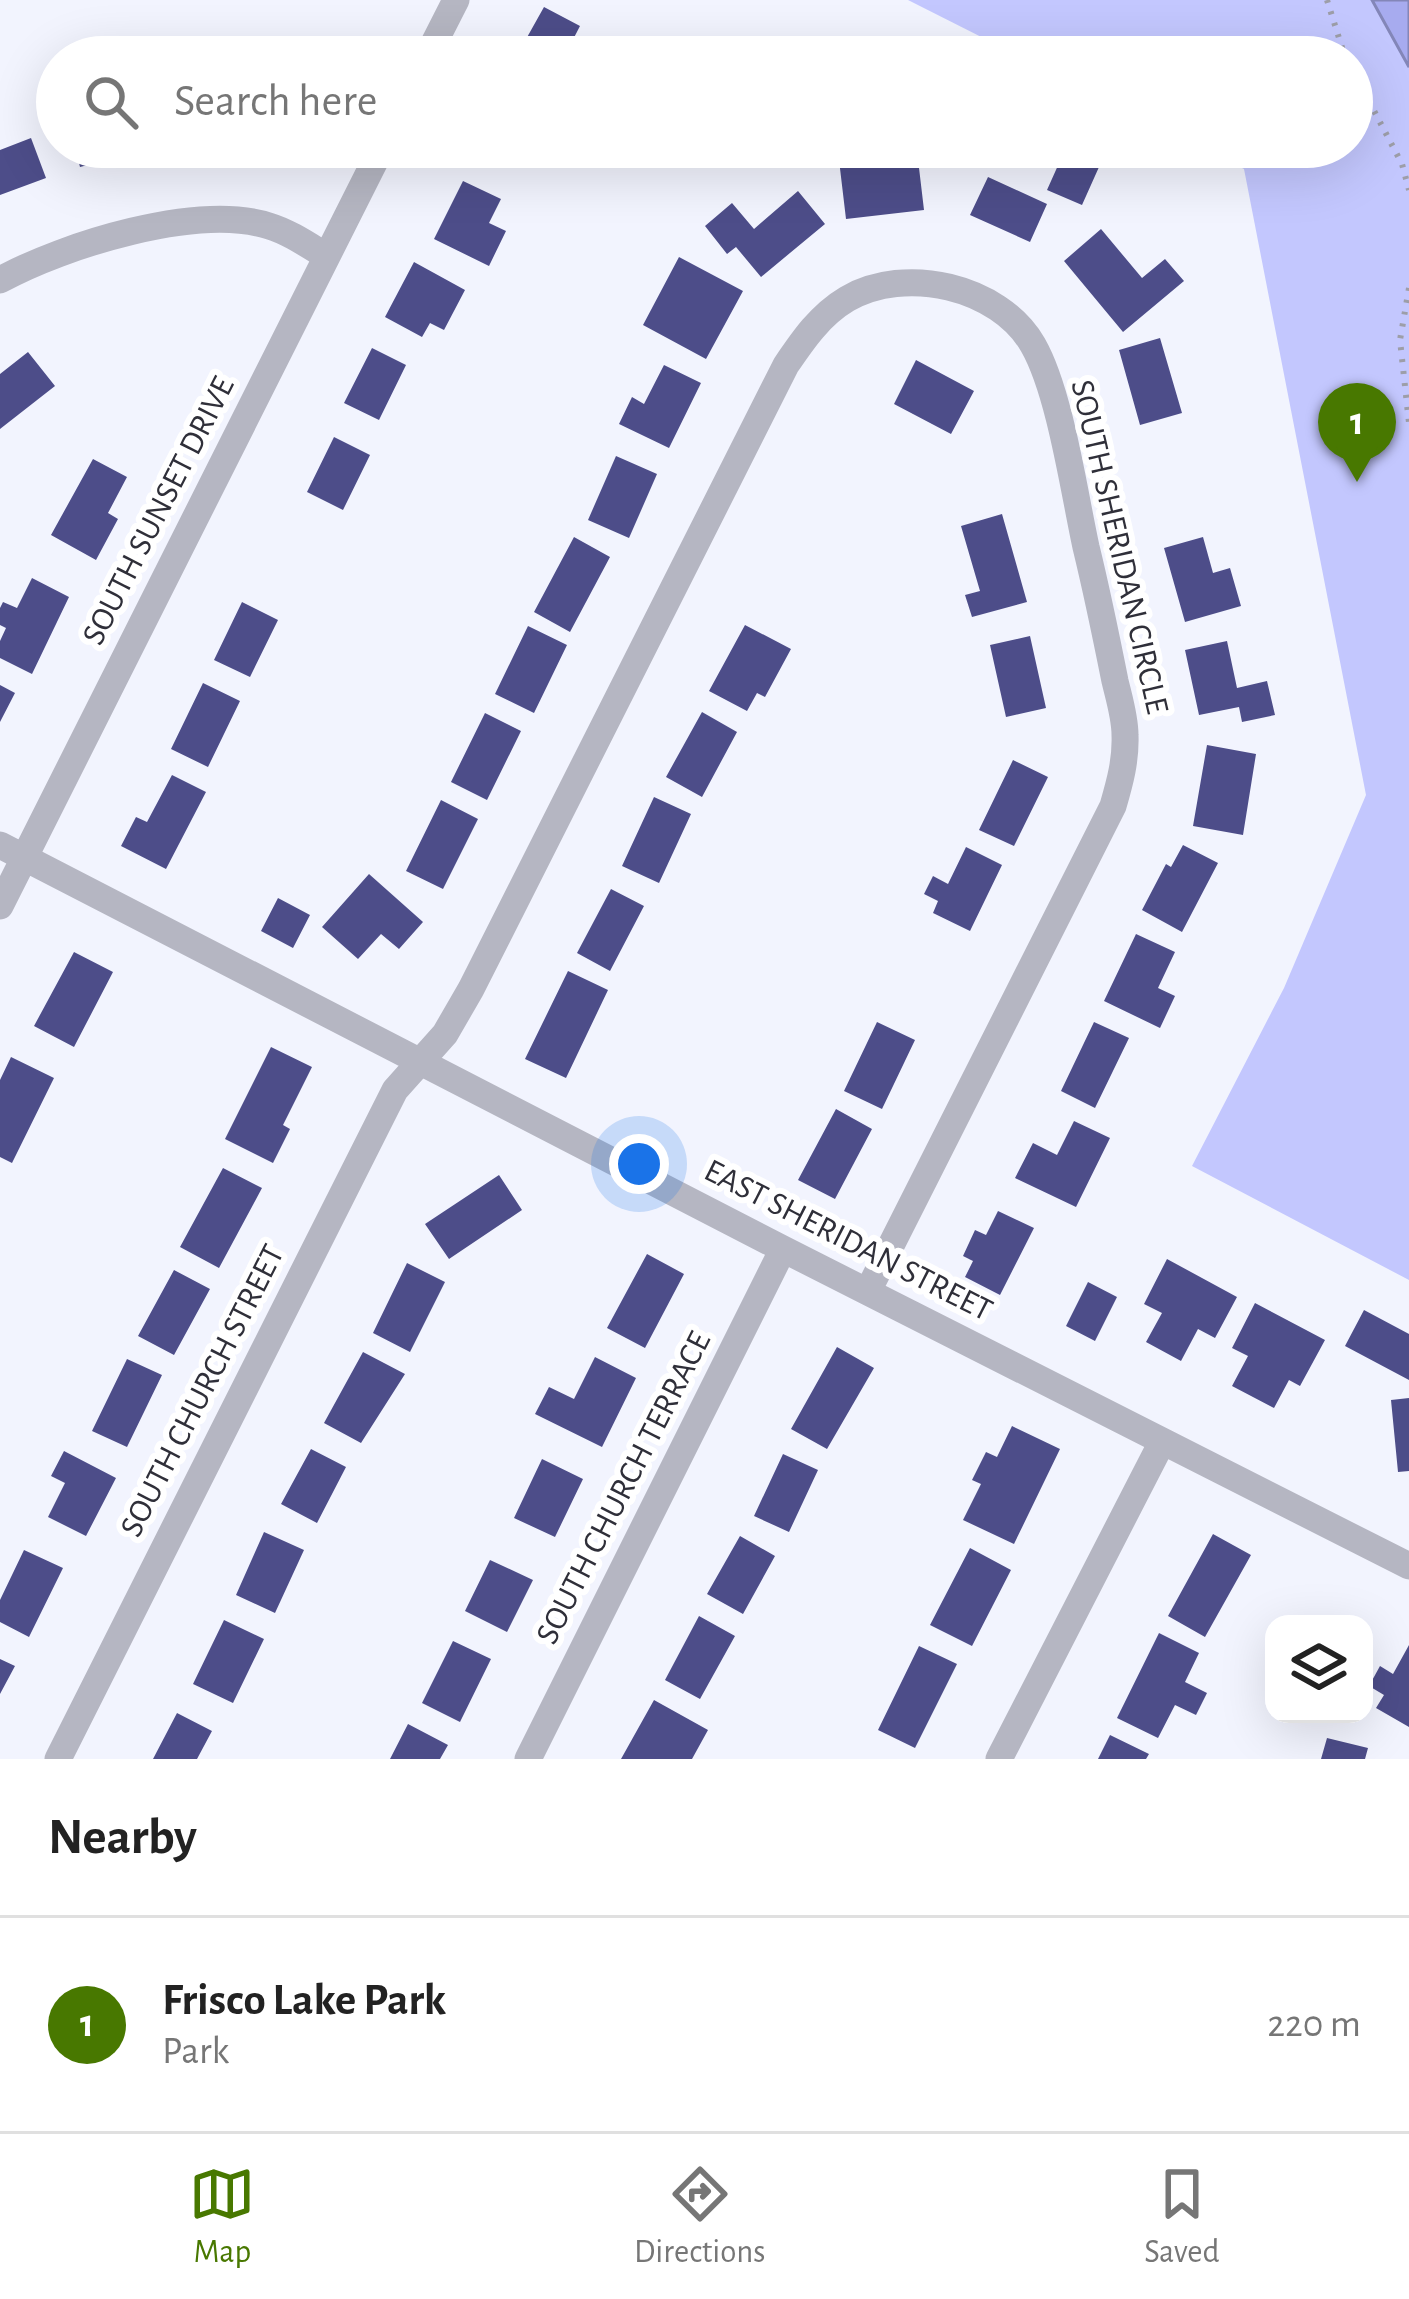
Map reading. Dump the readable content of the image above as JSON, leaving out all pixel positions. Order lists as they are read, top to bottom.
{
  "streets": {
    "street": [
      "SOUTH SUNSET DRIVE",
      "SOUTH SHERIDAN CIRCLE",
      "EAST SHERIDAN STREET",
      "SOUTH CHURCH STREET",
      "SOUTH CHURCH TERRACE"
    ]
  },
  "crossings": [
    ["SOUTH SUNSET DRIVE", "EAST SHERIDAN STREET"],
    ["SOUTH SHERIDAN CIRCLE", "EAST SHERIDAN STREET"],
    ["SOUTH SHERIDAN CIRCLE", "SOUTH CHURCH STREET"],
    ["EAST SHERIDAN STREET", "SOUTH CHURCH STREET"],
    ["EAST SHERIDAN STREET", "SOUTH CHURCH TERRACE"]
  ],
  "page": {
    "search": "Search here",
    "pins": "1",
    "heading": "Nearby",
    "list": [
      {
        "mark": "1",
        "name": "Frisco Lake Park",
        "note": "Park",
        "value": "220 m"
      }
    ],
    "nav": ["Map", "Directions", "Saved"]
  }
}
